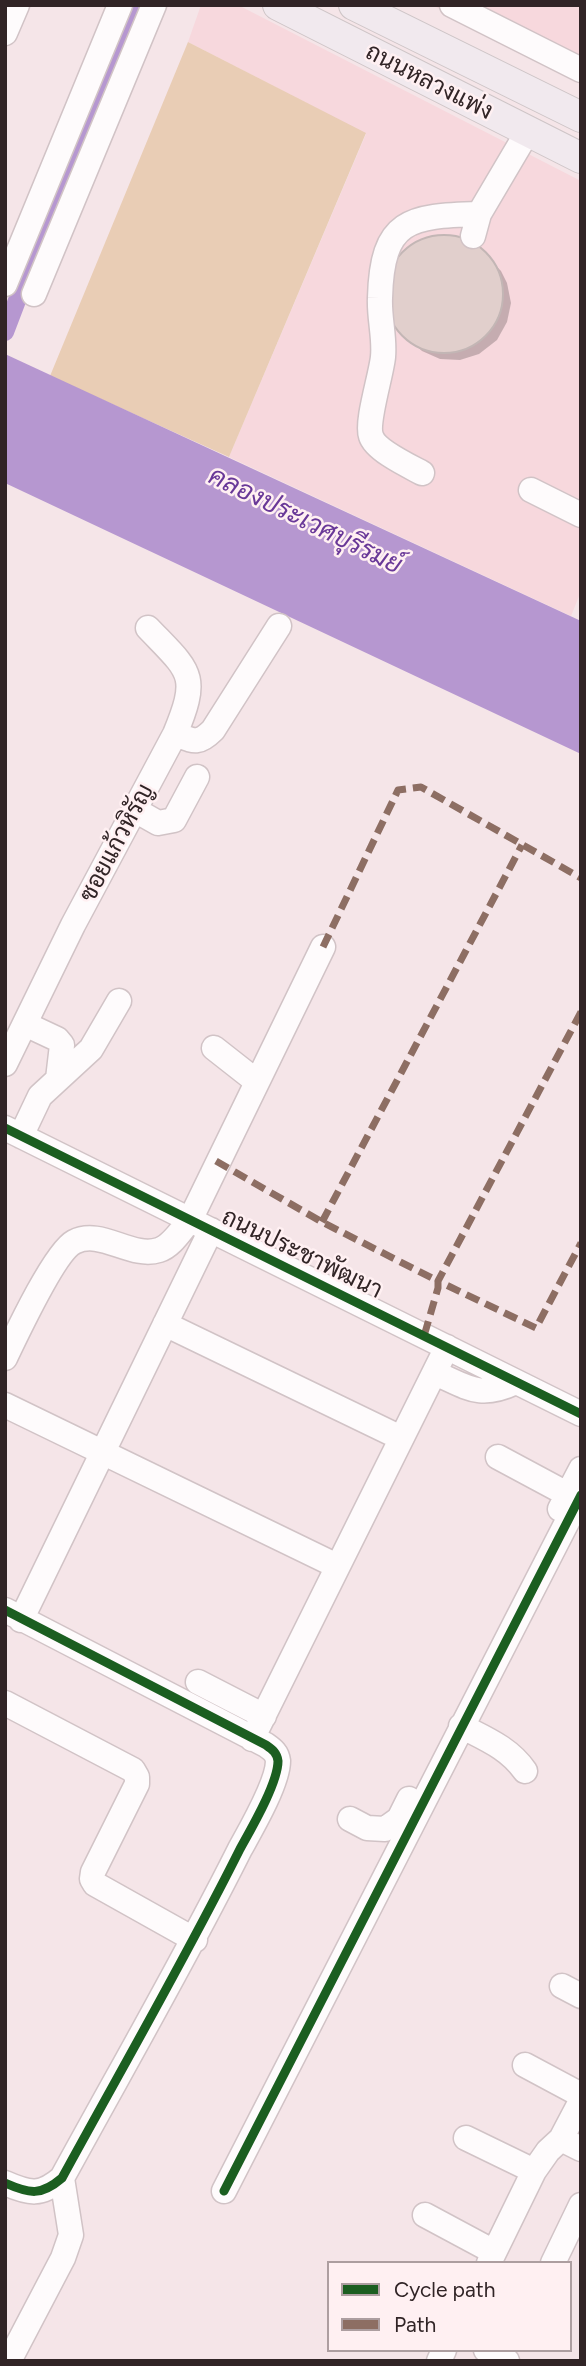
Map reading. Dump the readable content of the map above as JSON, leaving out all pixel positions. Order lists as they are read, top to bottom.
{
  "streets": {
    "main road": ["ถนนหลวงแพ่ง"],
    "street": ["ซอยแก้วหิรัญ", "ถนนประชาพัฒนา"]
  },
  "water": ["คลองประเวศบุรีรมย์"],
  "legend": ["Cycle path", "Path"]
}
